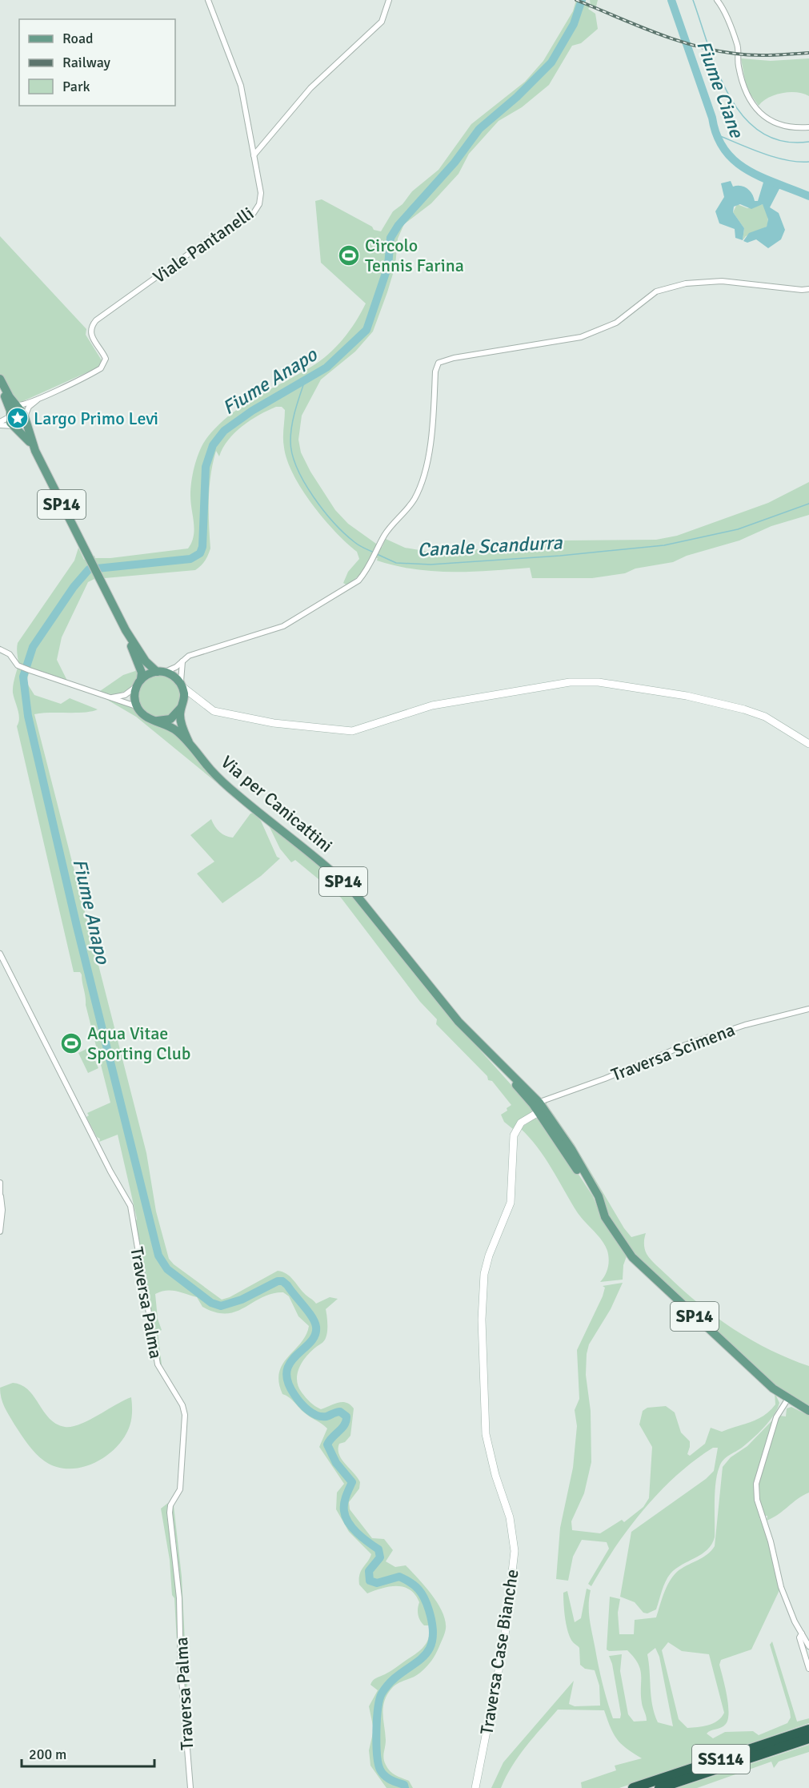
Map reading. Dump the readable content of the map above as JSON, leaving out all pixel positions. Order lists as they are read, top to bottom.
{
  "streets": {
    "highway": ["SS114"],
    "main road": ["SP14", "Via per Canicattini"],
    "street": [
      "Viale Pantanelli",
      "Traversa Scimena",
      "Traversa Palma",
      "Traversa Case Bianche"
    ]
  },
  "crossings": [
    ["Via per Canicattini", "Traversa Scimena"],
    ["Via per Canicattini", "Traversa Case Bianche"]
  ],
  "water": ["Fiume Ciane", "Fiume Anapo", "Canale Scandurra"],
  "places": {
    "sports": ["Circolo Tennis Farina", "Aqua Vitae Sporting Club"],
    "place": ["Largo Primo Levi"]
  },
  "legend": ["Road", "Railway", "Park"],
  "scale_bar": "200 m"
}
